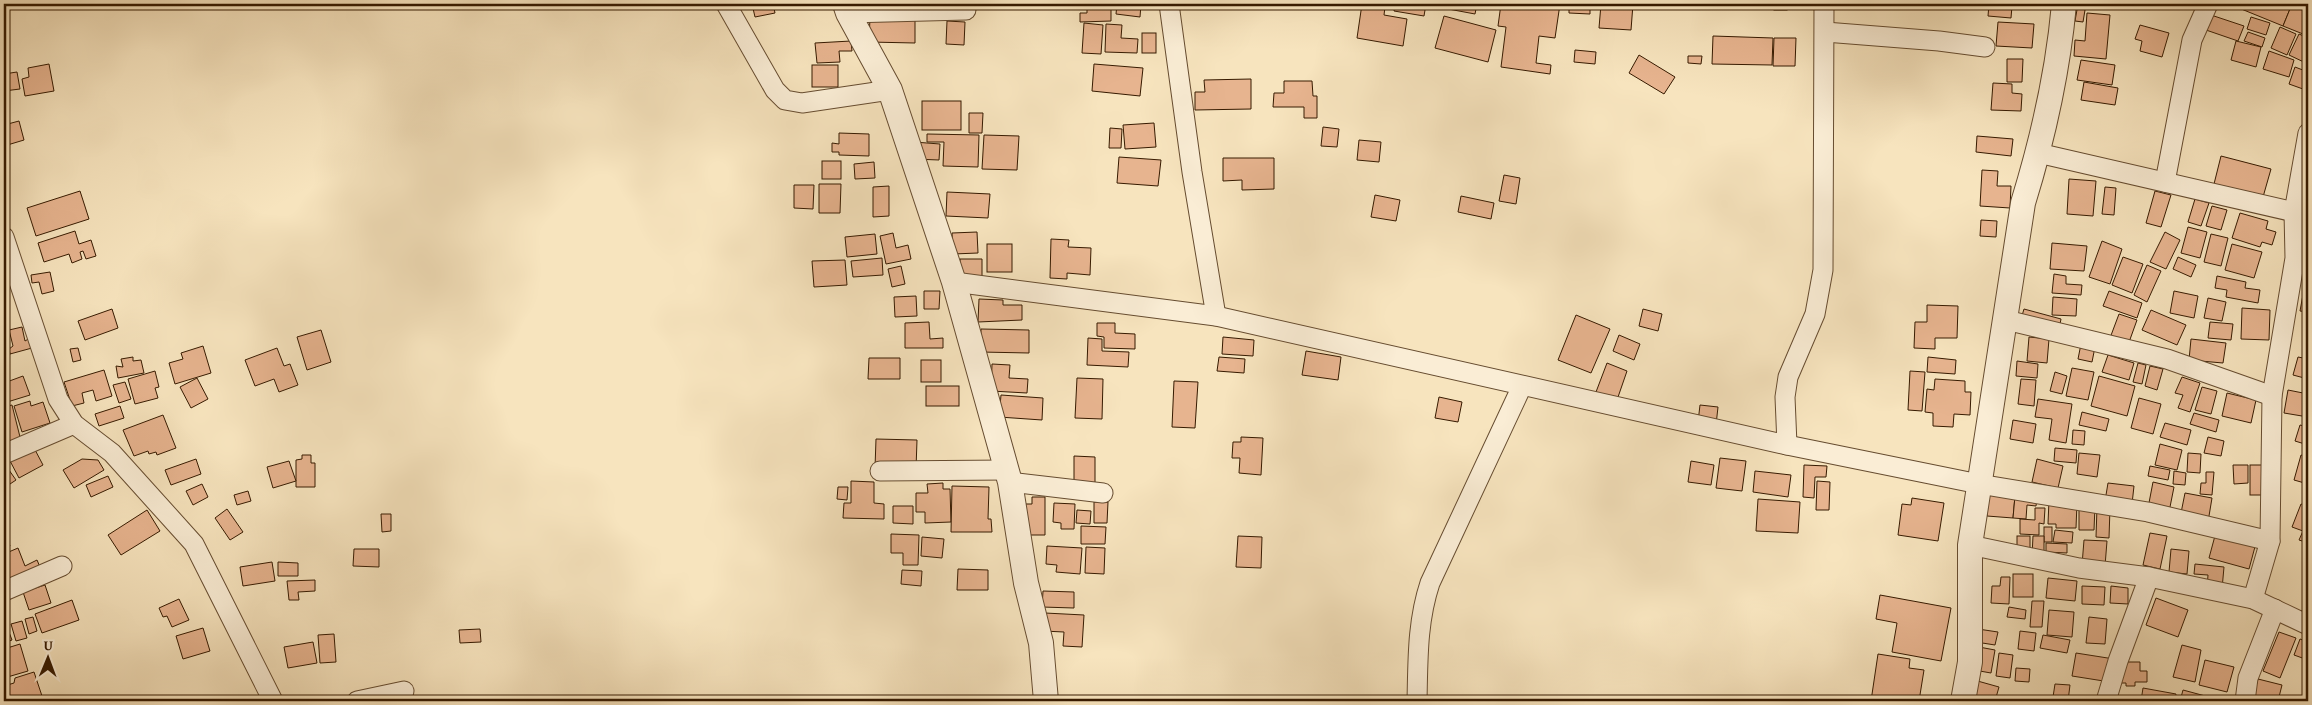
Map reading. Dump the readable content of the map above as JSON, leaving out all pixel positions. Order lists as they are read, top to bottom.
{
  "north": "top"
}
